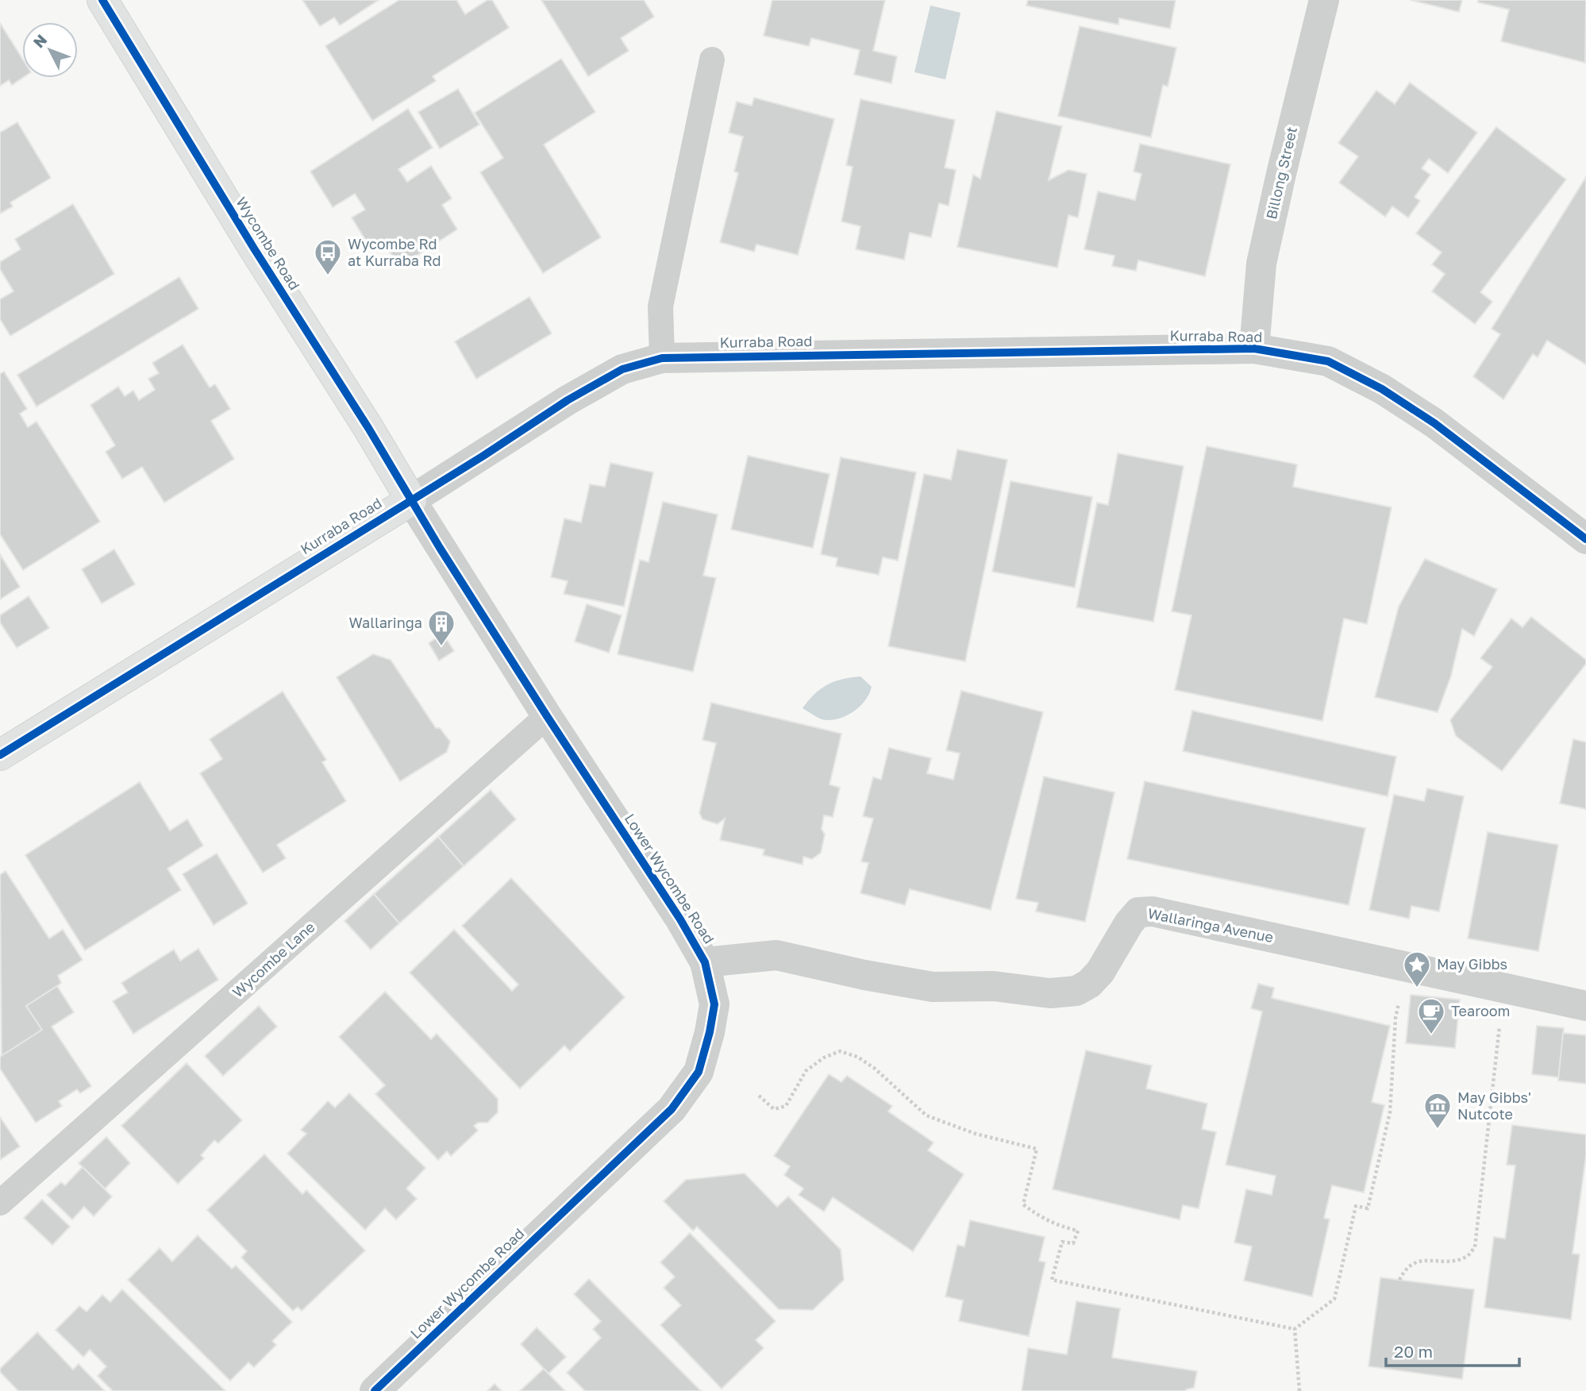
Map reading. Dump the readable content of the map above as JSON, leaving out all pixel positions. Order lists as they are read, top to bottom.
{
  "streets": {
    "main road": ["Wycombe Road", "Kurraba Road"],
    "street": ["Billong Street", "Lower Wycombe Road", "Wallaringa Avenue"],
    "lane": ["Wycombe Lane"]
  },
  "crossings": [
    ["Billong Street", "Kurraba Road"],
    ["Wycombe Road", "Kurraba Road"],
    ["Wycombe Road", "Lower Wycombe Road"],
    ["Kurraba Road", "Lower Wycombe Road"],
    ["Lower Wycombe Road", "Wallaringa Avenue"],
    ["Lower Wycombe Road", "Wycombe Lane"]
  ],
  "places": {
    "bus stop": ["Wycombe Rd at Kurraba Rd"],
    "building": ["Wallaringa"],
    "place": ["May Gibbs"],
    "cafe": ["Tearoom"],
    "museum": ["May Gibbs' Nutcote"]
  },
  "scale_bar": "20 m",
  "north": "top left"
}
